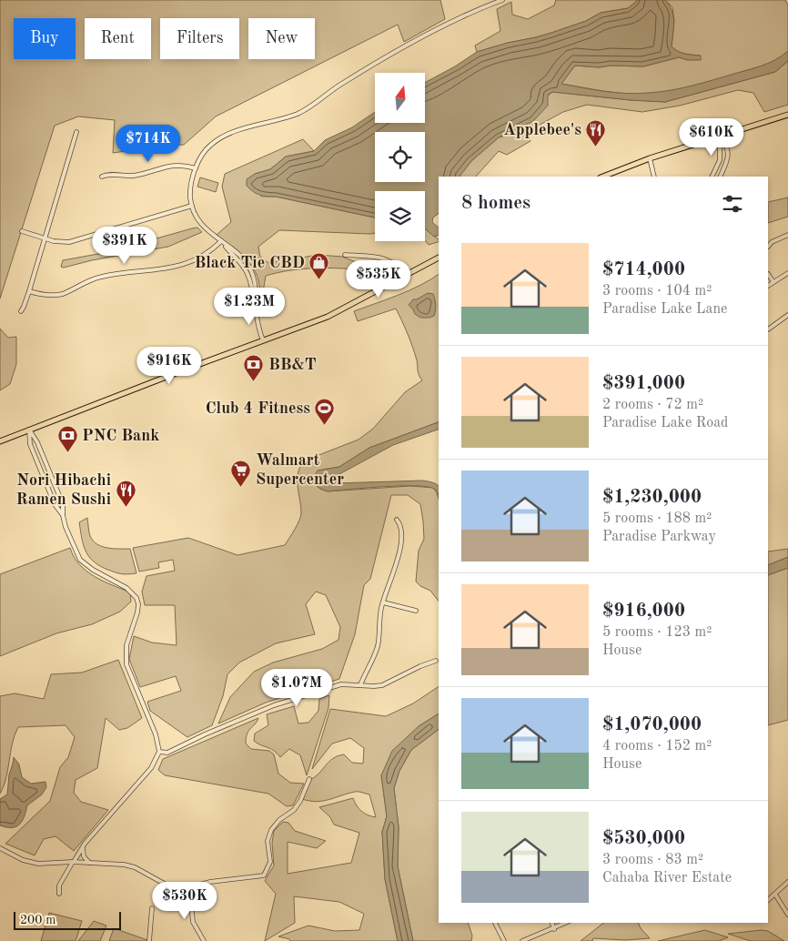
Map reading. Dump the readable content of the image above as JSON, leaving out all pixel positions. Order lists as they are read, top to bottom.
{
  "places": {
    "restaurant": ["Applebee's", "Nori Hibachi Ramen Sushi"],
    "shop": ["Black Tie CBD"],
    "bank": ["BB&T", "PNC Bank"],
    "sports": ["Club 4 Fitness"],
    "supermarket": ["Walmart Supercenter"]
  },
  "scale_bar": "200 m",
  "north": "top",
  "page": {
    "chip": [
      "Buy",
      "Rent",
      "Filters",
      "New"
    ],
    "price": [
      "$610K",
      "$714K",
      "$391K",
      "$535K",
      "$1.23M",
      "$916K",
      "$1.07M",
      "$530K"
    ],
    "heading": "8 homes",
    "list": [
      {
        "name": "$714,000",
        "note": "3 rooms · 104 m² · Paradise Lake Lane"
      },
      {
        "name": "$391,000",
        "note": "2 rooms · 72 m² · Paradise Lake Road"
      },
      {
        "name": "$1,230,000",
        "note": "5 rooms · 188 m² · Paradise Parkway"
      },
      {
        "name": "$916,000",
        "note": "5 rooms · 123 m² · House"
      },
      {
        "name": "$1,070,000",
        "note": "4 rooms · 152 m² · House"
      },
      {
        "name": "$530,000",
        "note": "3 rooms · 83 m² · Cahaba River Estate"
      }
    ],
    "scale": "200 m"
  }
}
